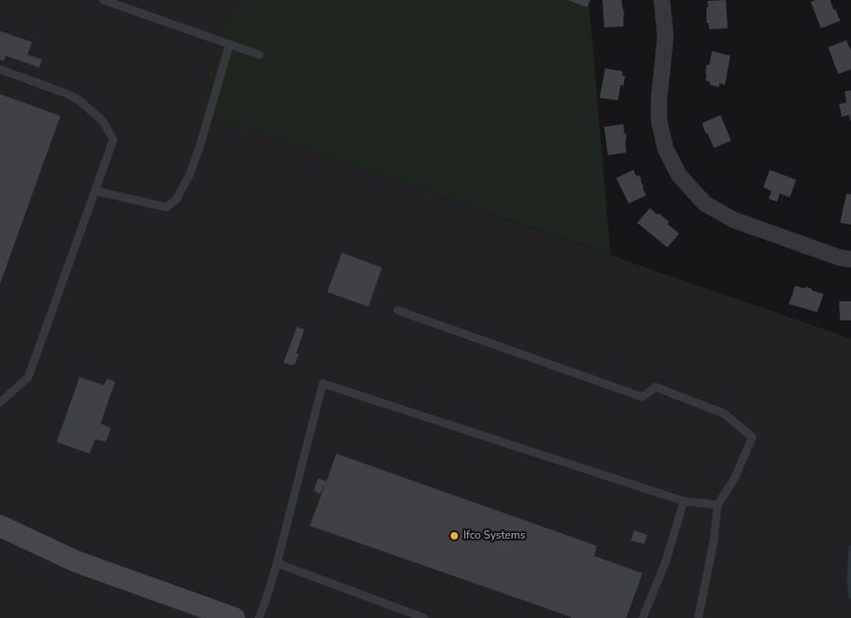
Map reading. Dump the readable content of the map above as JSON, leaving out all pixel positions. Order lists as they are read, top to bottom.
{
  "places": ["Ifco Systems"]
}
